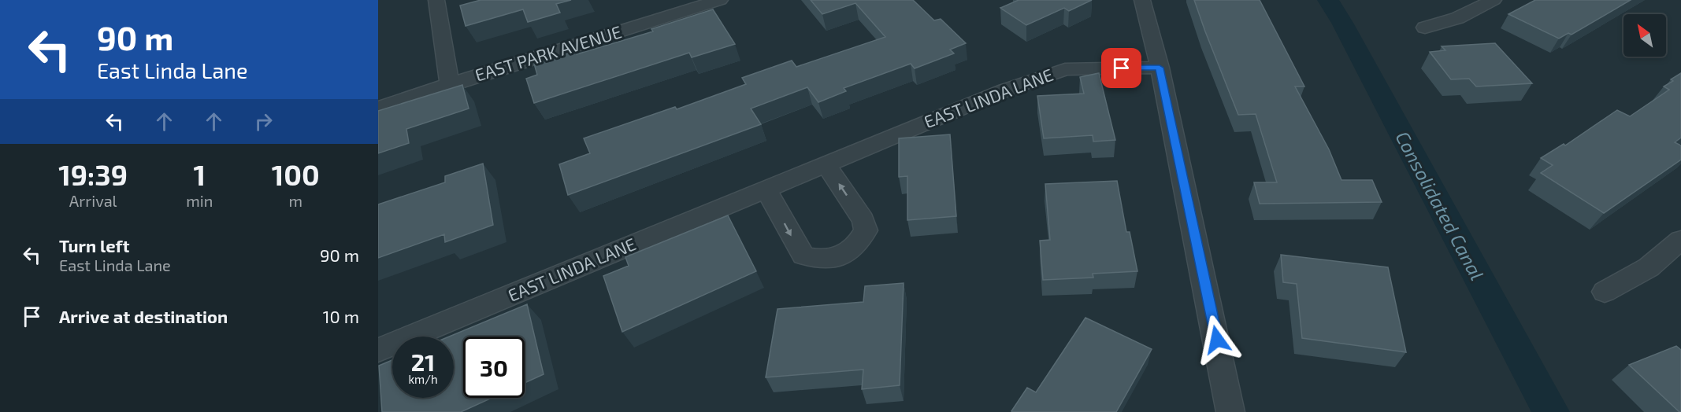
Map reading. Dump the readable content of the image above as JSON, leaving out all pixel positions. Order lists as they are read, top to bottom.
{
  "streets": {
    "street": ["EAST PARK AVENUE", "EAST LINDA LANE"]
  },
  "water": ["Consolidated Canal"],
  "north": "top left",
  "page": {
    "turn": ["90 m", "East Linda Lane"],
    "eta": [
      "19:39",
      "Arrival",
      "1",
      "min",
      "100",
      "m"
    ],
    "list": [
      {
        "name": "Turn left",
        "note": "East Linda Lane",
        "value": "90 m"
      },
      {
        "name": "Arrive at destination",
        "value": "10 m"
      }
    ],
    "speed": "21 km/h",
    "limit": "30"
  }
}
